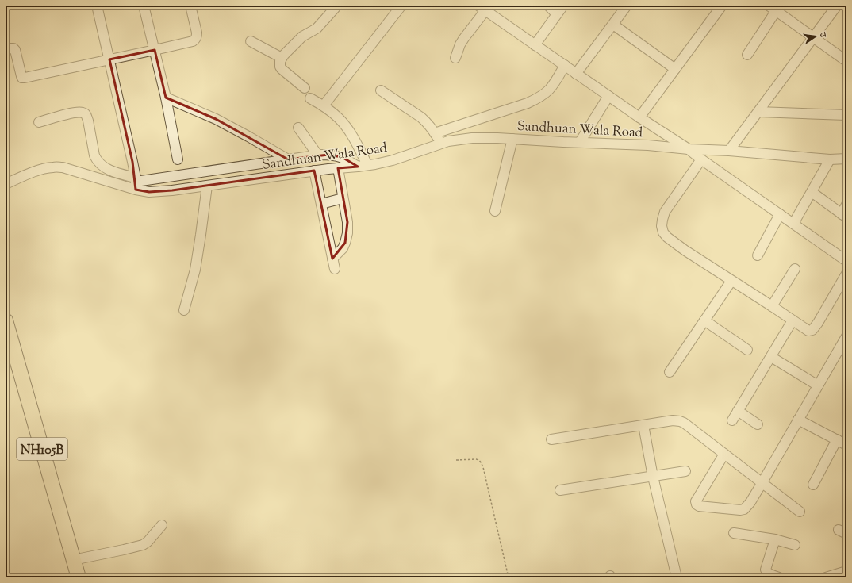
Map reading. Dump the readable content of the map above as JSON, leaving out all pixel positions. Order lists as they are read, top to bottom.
{
  "streets": {
    "highway": ["NH105B"],
    "street": ["Sandhuan Wala Road"]
  },
  "north": "right"
}
